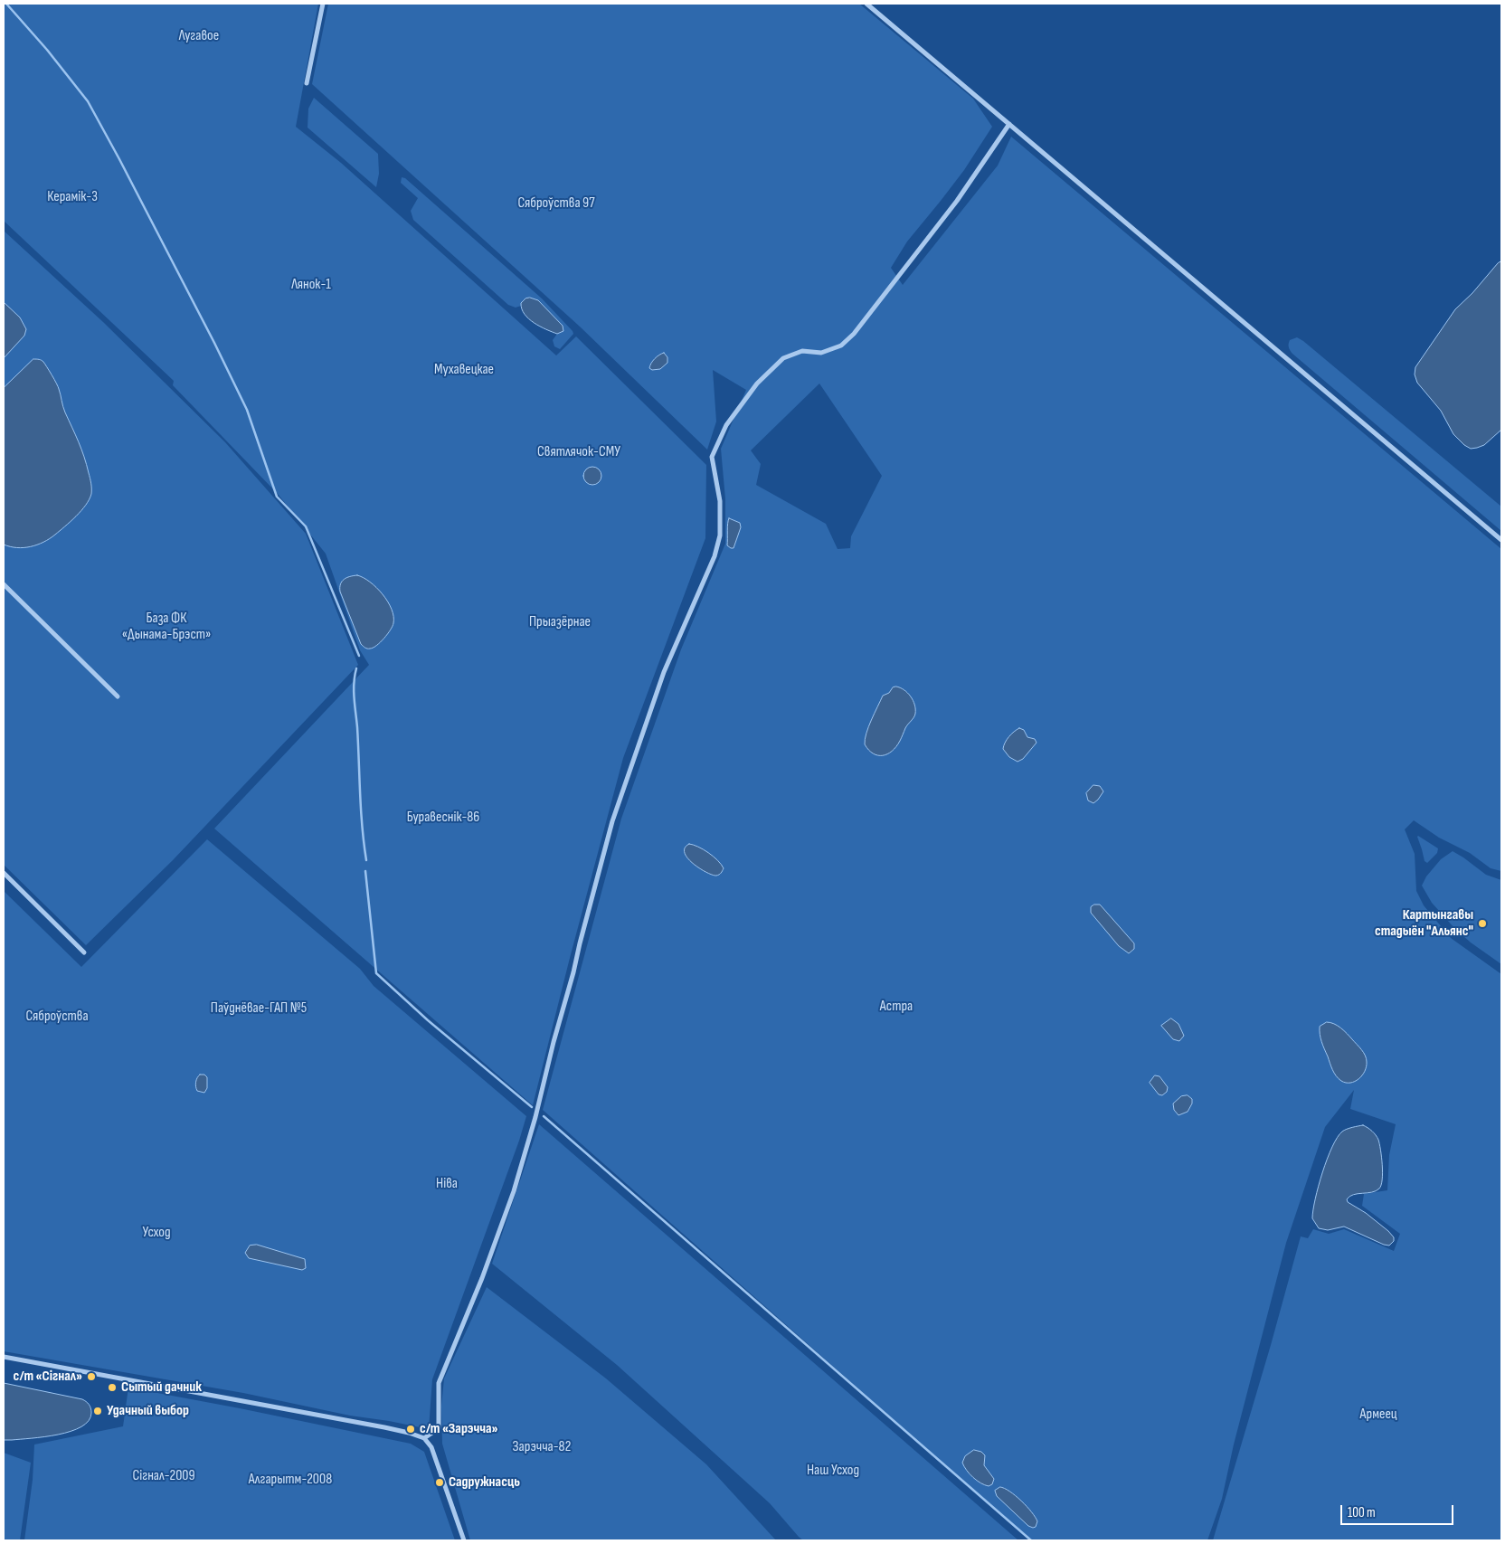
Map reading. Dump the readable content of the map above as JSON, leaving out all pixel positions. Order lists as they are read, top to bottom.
{
  "parks": [
    "Лугавое",
    "Керамік-3",
    "Сяброўства 97",
    "Лянок-1",
    "Мухавецкае",
    "Святлячок-СМУ",
    "База ФК «Дынама-Брэст»",
    "Прыазёрнае",
    "Буравеснік-86",
    "Астра",
    "Паўднёвае-ГАП №5",
    "Сяброўства",
    "Ніва",
    "Усход",
    "Армеец",
    "Зарэчча-82",
    "Наш Усход",
    "Сігнал-2009",
    "Алгарытм-2008"
  ],
  "places": [
    "Картынгавы стадыён \"Альянс\"",
    "с/т «Сігнал»",
    "Сытый дачник",
    "Удачный выбор",
    "с/т «Зарэчча»",
    "Садружнасць"
  ],
  "scale_bar": "100 m"
}
